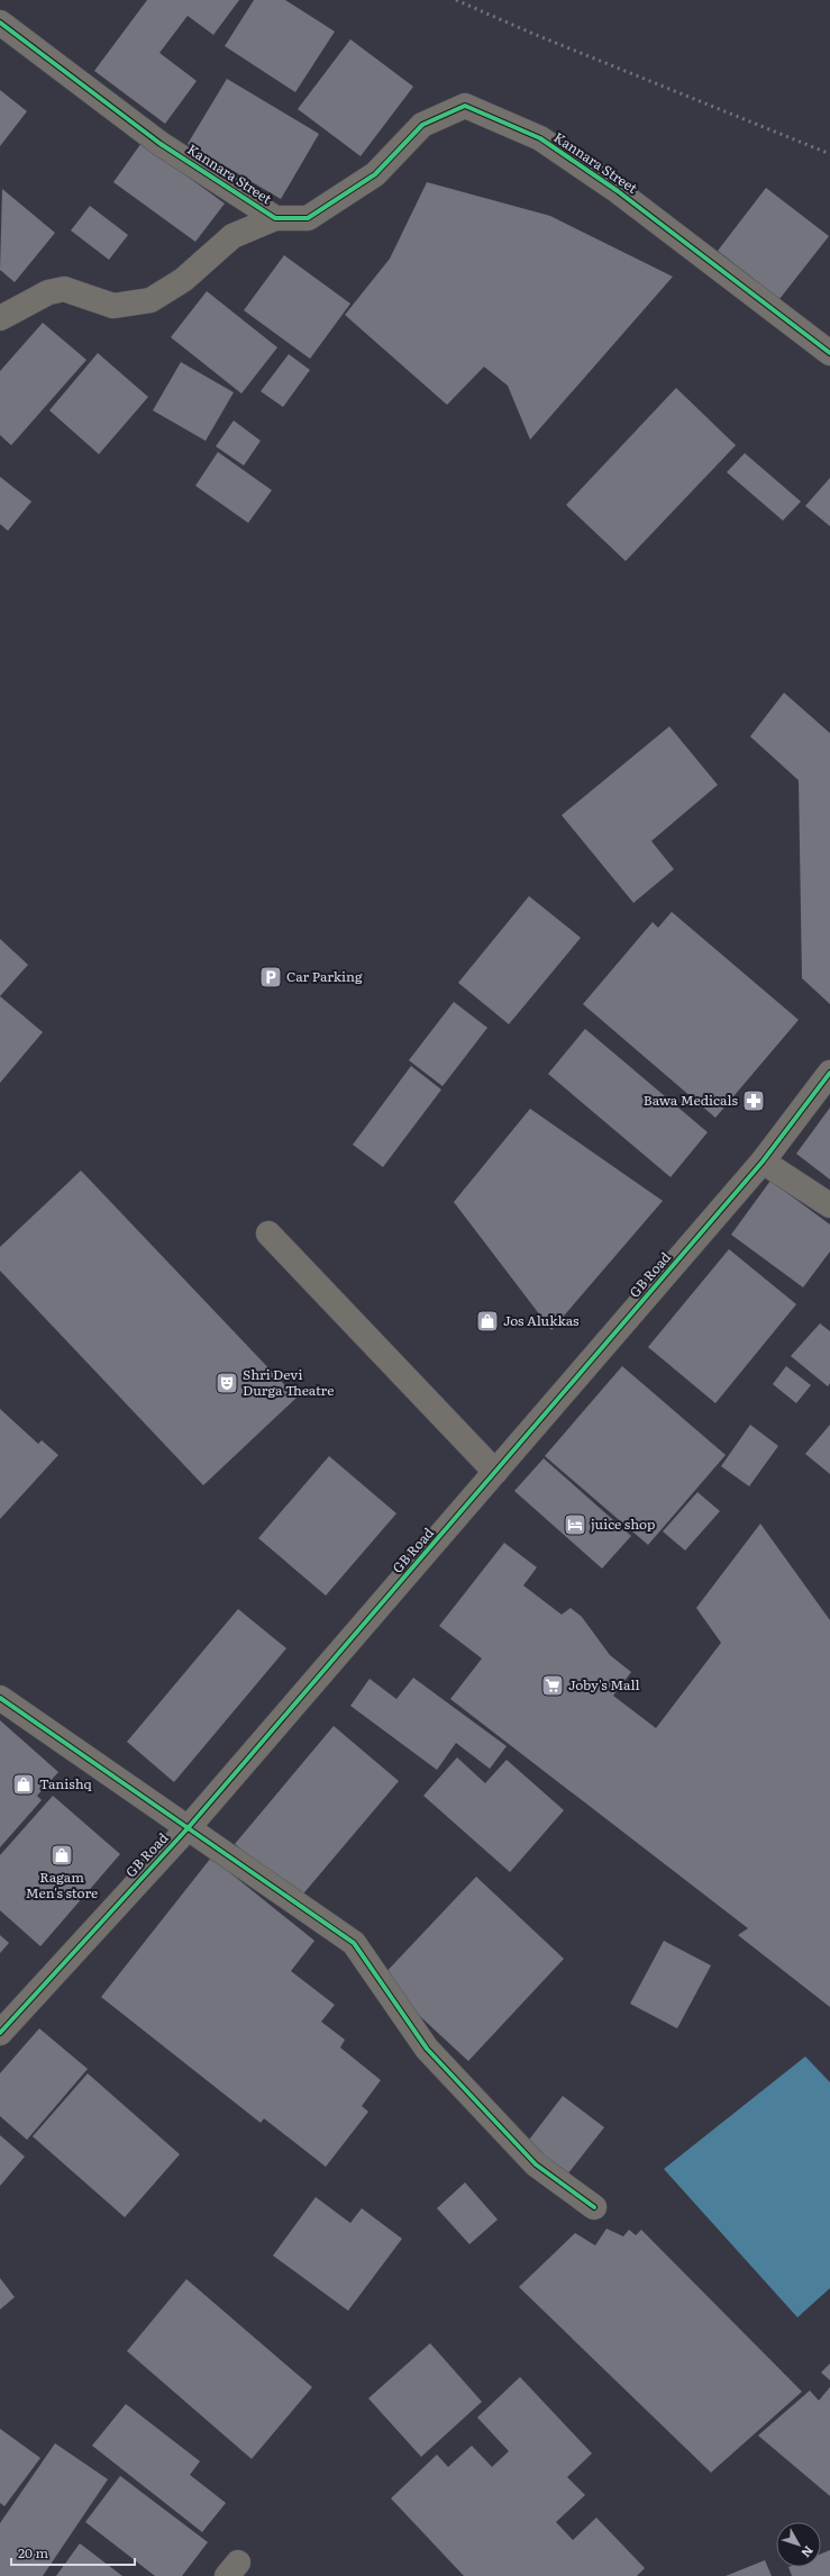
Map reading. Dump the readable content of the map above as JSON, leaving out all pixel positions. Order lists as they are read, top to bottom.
{
  "streets": {
    "street": ["Kannara Street", "GB Road"]
  },
  "places": {
    "parking": ["Car Parking"],
    "pharmacy": ["Bawa Medicals"],
    "shop": ["Jos Alukkas", "Tanishq", "Ragam Men's store"],
    "theatre": ["Shri Devi Durga Theatre"],
    "hotel": ["juice shop"],
    "supermarket": ["Joby's Mall"]
  },
  "scale_bar": "20 m",
  "north": "bottom right"
}
